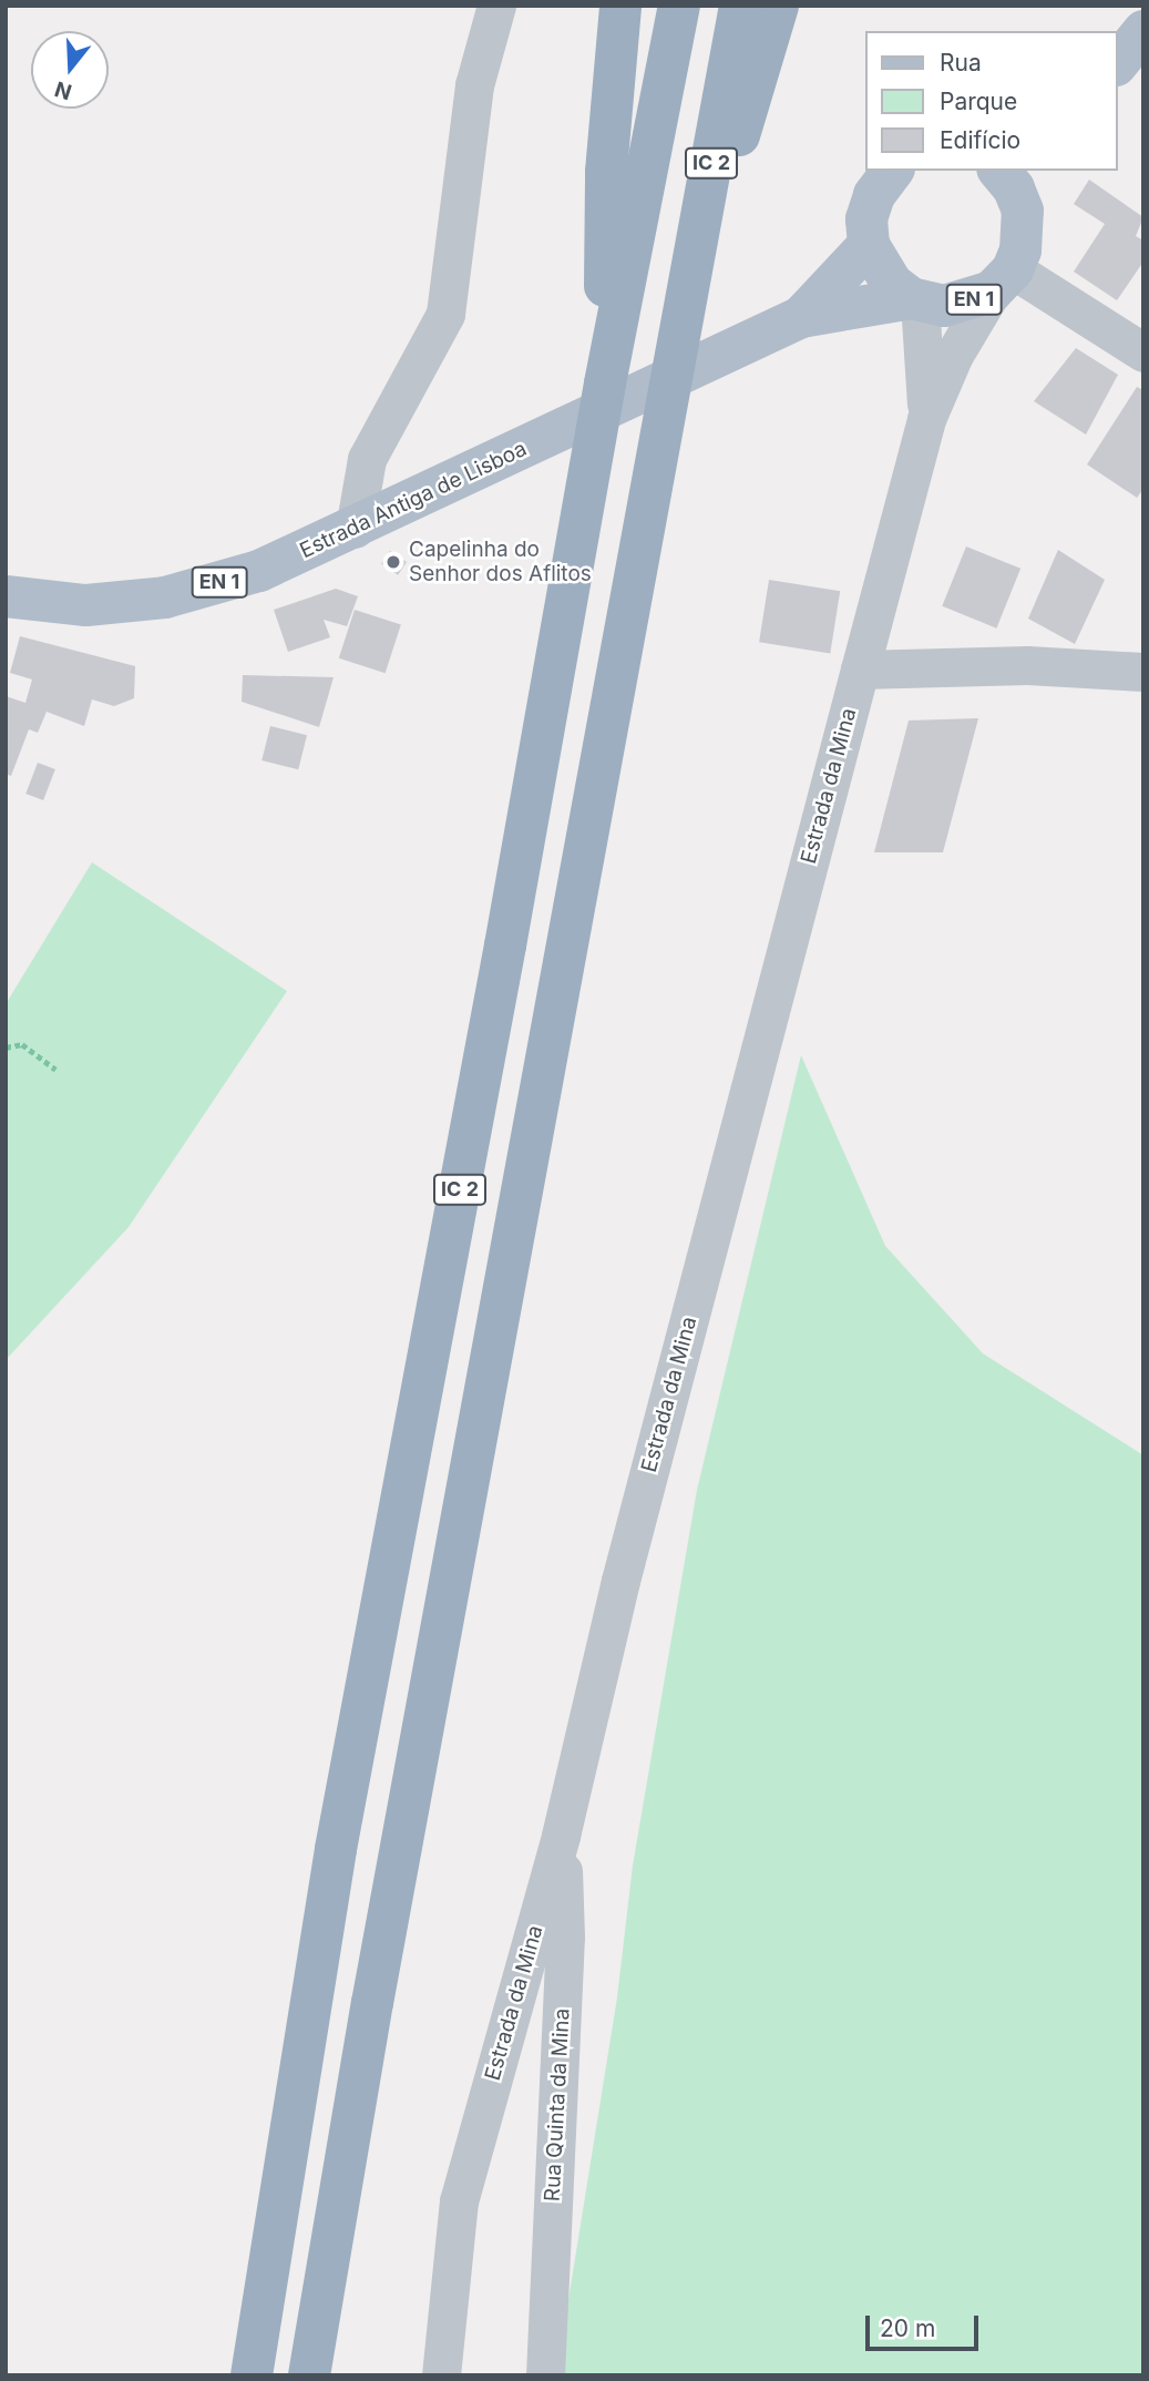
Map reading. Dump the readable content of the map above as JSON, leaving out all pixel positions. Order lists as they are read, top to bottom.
{
  "streets": {
    "highway": ["IC 2"],
    "main road": ["EN 1", "Estrada Antiga de Lisboa"],
    "street": ["Estrada da Mina", "Rua Quinta da Mina"]
  },
  "crossings": [
    ["EN 1", "Estrada Antiga de Lisboa"],
    ["EN 1", "Estrada da Mina"],
    ["Estrada Antiga de Lisboa", "Estrada da Mina"],
    ["Estrada da Mina", "Rua Quinta da Mina"]
  ],
  "places": ["Capelinha do Senhor dos Aflitos"],
  "legend": ["Rua", "Parque", "Edifício"],
  "scale_bar": "20 m",
  "north": "bottom"
}
